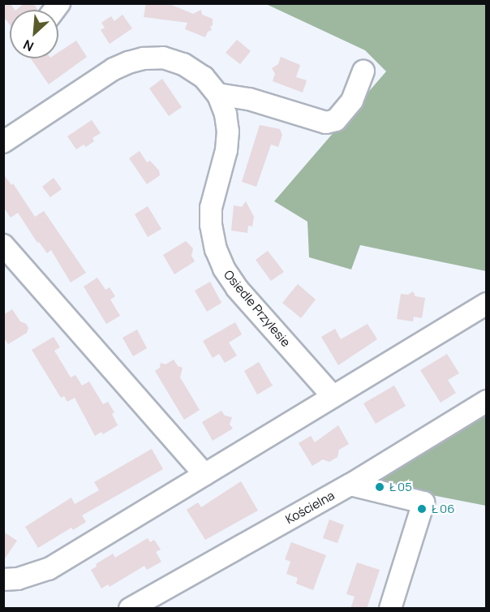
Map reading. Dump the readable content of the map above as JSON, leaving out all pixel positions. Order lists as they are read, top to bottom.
{
  "streets": {
    "street": ["Osiedle Przylesie", "Kościelna"]
  },
  "places": ["Ł 05", "Ł 06"],
  "north": "bottom left"
}
